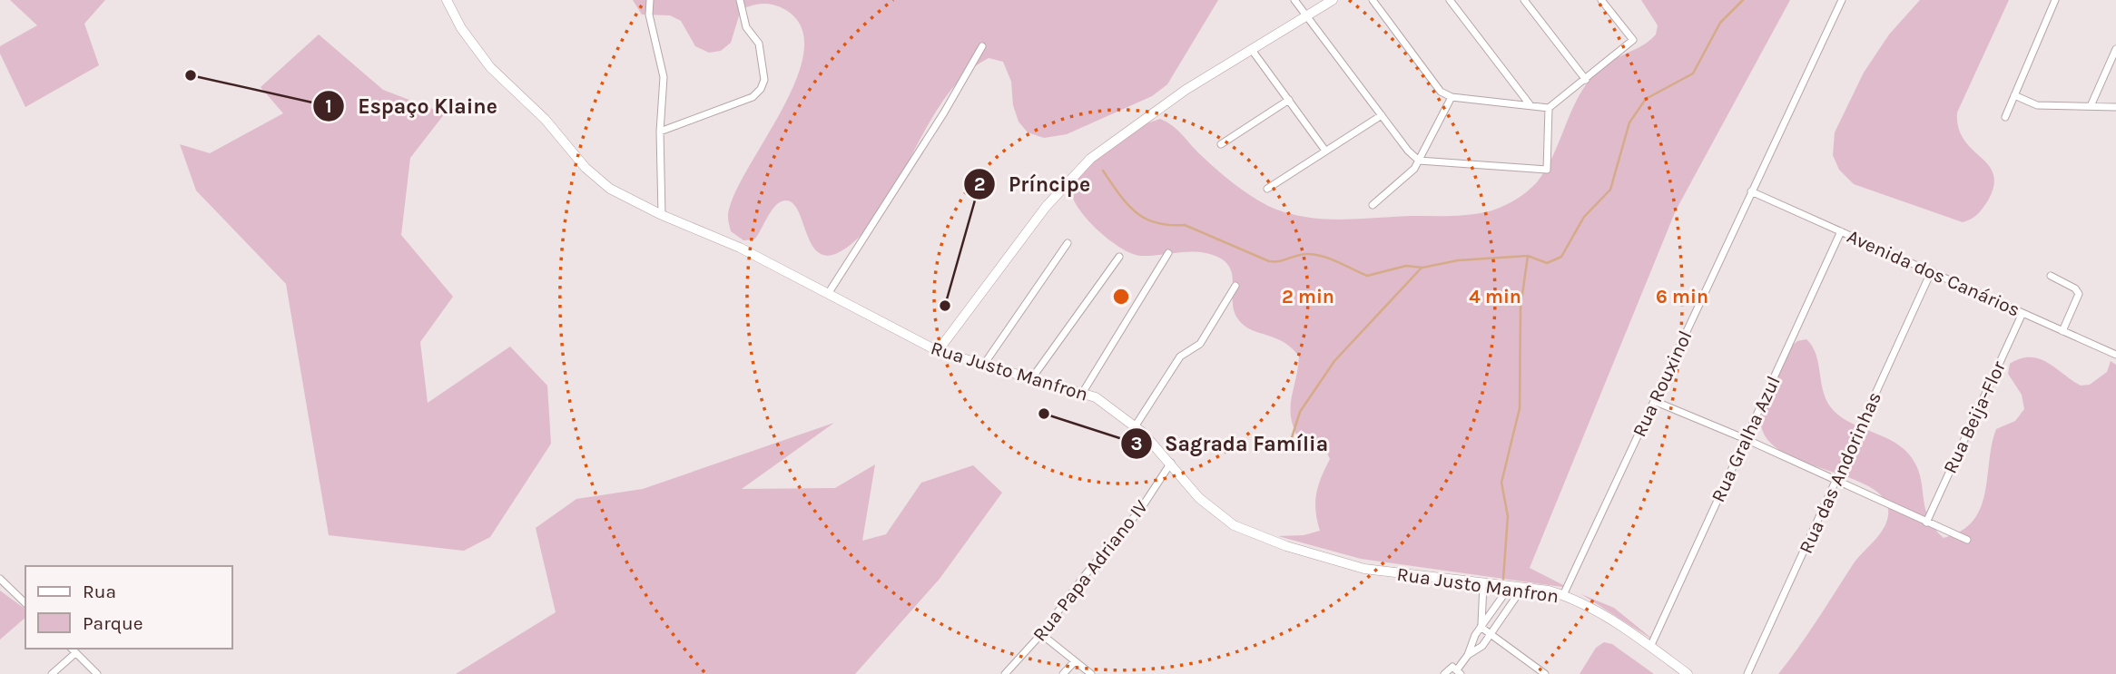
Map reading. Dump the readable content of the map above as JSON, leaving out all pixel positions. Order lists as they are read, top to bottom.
{
  "streets": {
    "main road": ["Rua Justo Manfron"],
    "street": [
      "Avenida dos Canários",
      "Rua Rouxinol",
      "Rua Beija-Flor",
      "Rua Gralha Azul",
      "Rua das Andorinhas",
      "Rua Papa Adriano IV"
    ]
  },
  "crossings": [
    ["Avenida dos Canários", "Rua Rouxinol"],
    ["Avenida dos Canários", "Rua Beija-Flor"],
    ["Avenida dos Canários", "Rua Gralha Azul"],
    ["Avenida dos Canários", "Rua das Andorinhas"],
    ["Rua Justo Manfron", "Rua Rouxinol"],
    ["Rua Justo Manfron", "Rua Gralha Azul"],
    ["Rua Justo Manfron", "Rua Papa Adriano IV"]
  ],
  "places": ["Espaço Klaine", "Príncipe", "Sagrada Família"],
  "legend": ["Rua", "Parque"],
  "rings": ["2 min", "4 min", "6 min"]
}
